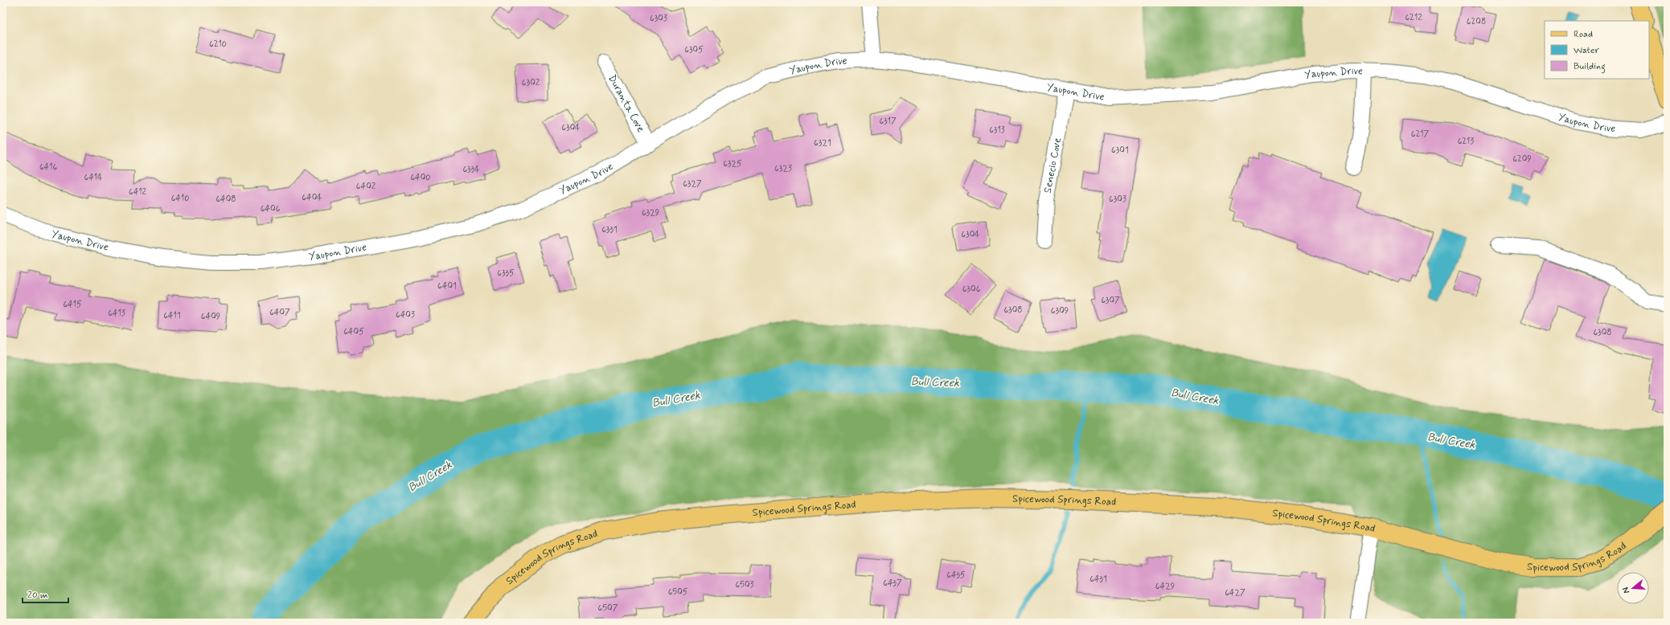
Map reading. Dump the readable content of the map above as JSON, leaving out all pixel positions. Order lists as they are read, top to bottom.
{
  "streets": {
    "main road": ["Spicewood Springs Road"],
    "street": ["Yaupon Drive", "Duranta Cove", "Senecio Cove"]
  },
  "crossings": [
    ["Yaupon Drive", "Duranta Cove"],
    ["Yaupon Drive", "Senecio Cove"]
  ],
  "water": ["Bull Creek"],
  "house_numbers": [
    "6212",
    "6303",
    "6208",
    "6210",
    "6305",
    "6302",
    "6317",
    "6304",
    "6313",
    "6217",
    "6213",
    "6321",
    "6301",
    "6209",
    "6325",
    "6416",
    "6323",
    "6334",
    "6414",
    "6400",
    "6327",
    "6402",
    "6412",
    "6404",
    "6410",
    "6408",
    "6303",
    "6406",
    "6329",
    "6331",
    "6304",
    "6335",
    "6401",
    "6306",
    "6307",
    "6415",
    "6308",
    "6309",
    "6407",
    "6413",
    "6403",
    "6411",
    "6409",
    "6405",
    "6308",
    "6435",
    "6431",
    "6437",
    "6503",
    "6429",
    "6505",
    "6427",
    "6507"
  ],
  "legend": ["Road", "Water", "Building"],
  "scale_bar": "20 m",
  "north": "left"
}
